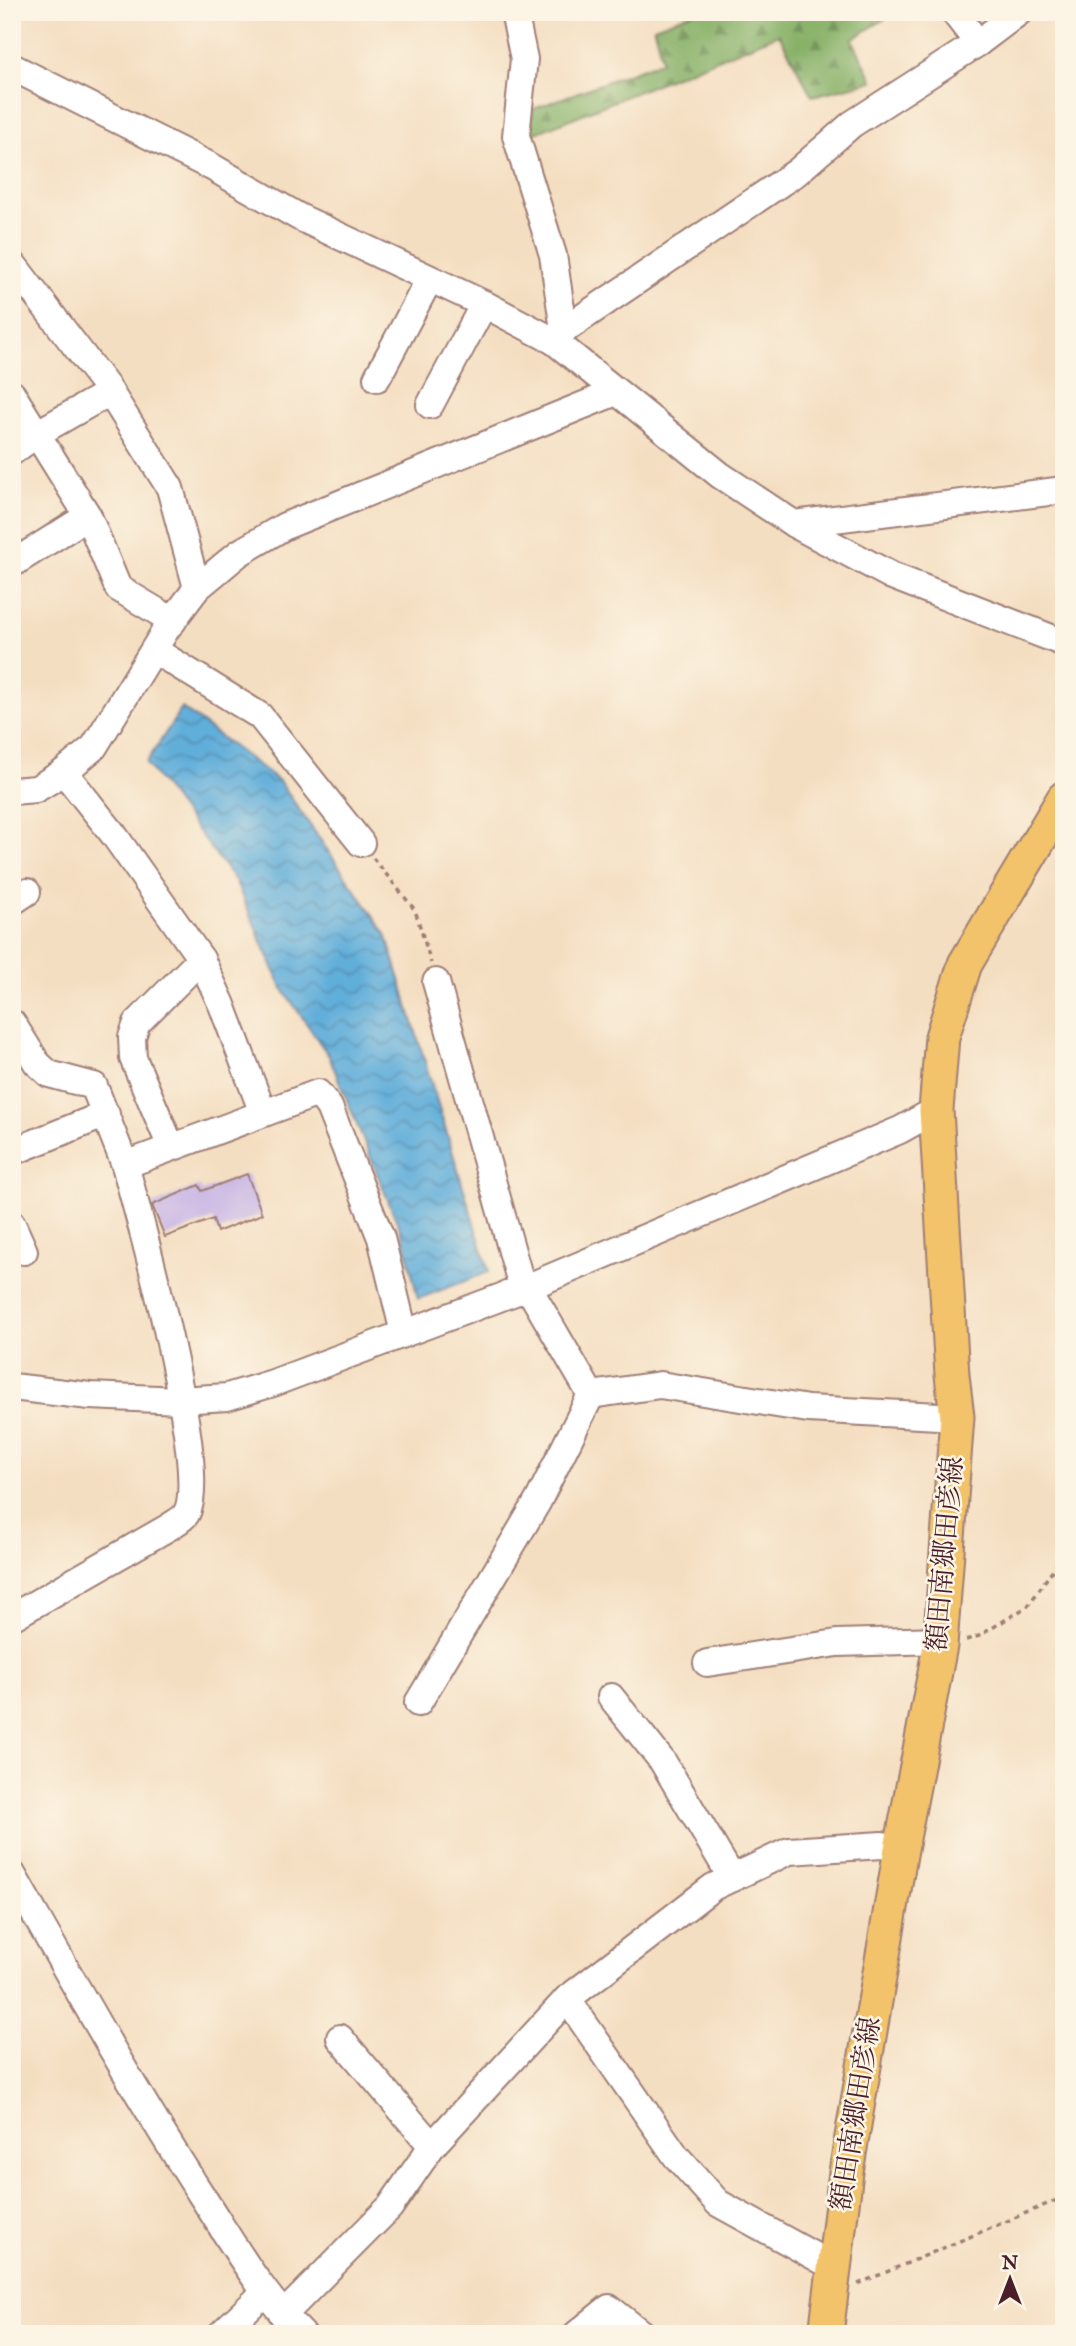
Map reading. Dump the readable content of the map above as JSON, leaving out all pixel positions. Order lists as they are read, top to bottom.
{
  "streets": {
    "main road": ["額田南郷田彦線"]
  },
  "north": "top"
}
